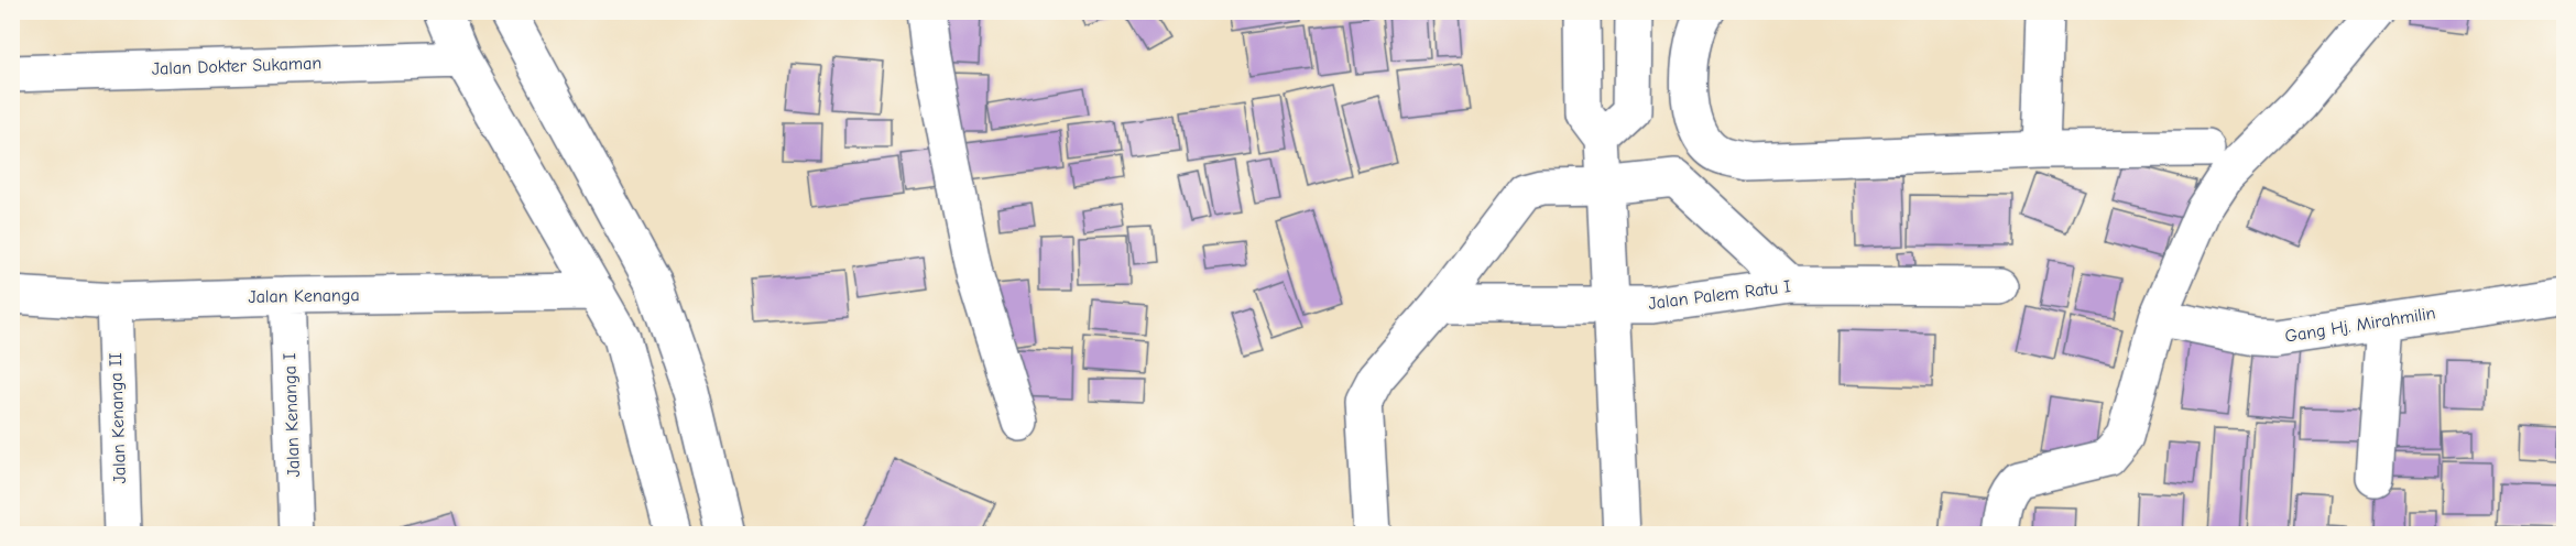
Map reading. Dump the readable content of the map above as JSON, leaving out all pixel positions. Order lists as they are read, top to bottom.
{
  "streets": {
    "street": [
      "Jalan Dokter Sukaman",
      "Jalan Palem Ratu I",
      "Jalan Kenanga",
      "Gang Hj. Mirahmilin",
      "Jalan Kenanga I",
      "Jalan Kenanga II"
    ]
  },
  "crossings": [
    ["Jalan Kenanga", "Jalan Kenanga I"],
    ["Jalan Kenanga", "Jalan Kenanga II"]
  ]
}
